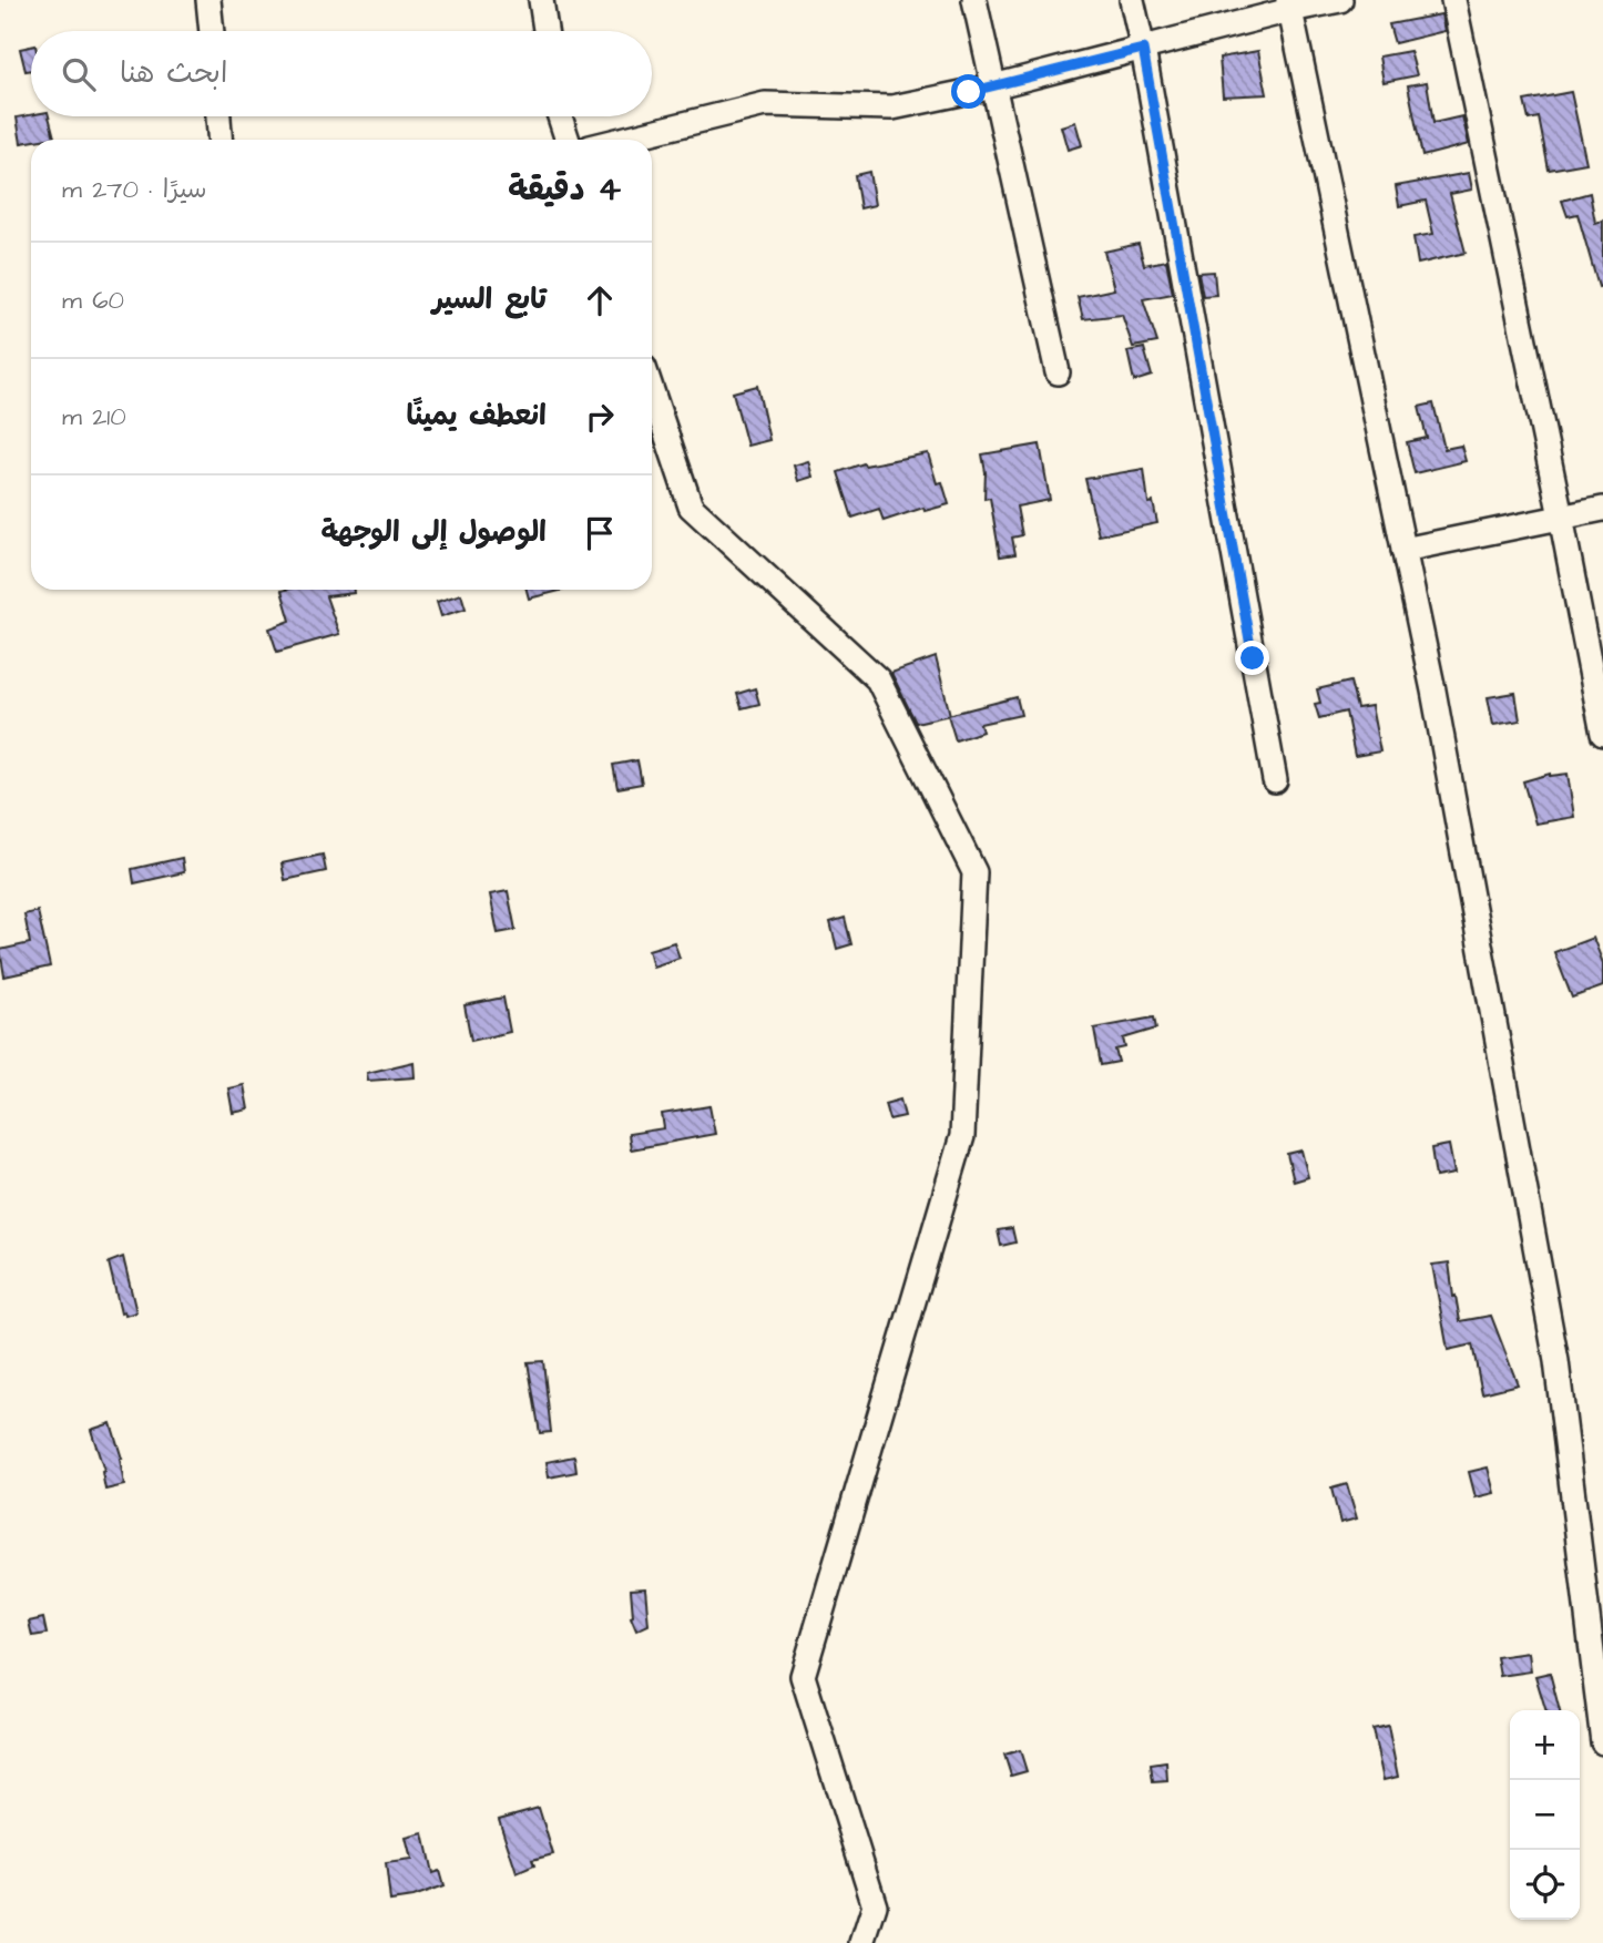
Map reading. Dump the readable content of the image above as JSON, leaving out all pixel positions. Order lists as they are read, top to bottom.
{
  "page": {
    "search": "ابحث هنا",
    "heading": ["4 دقيقة", "سيرًا · 270 m"],
    "list": [
      ["تابع السير", "60 m"],
      ["انعطف يمينًا", "210 m"],
      "الوصول إلى الوجهة"
    ],
    "map_buttons": ["+", "−"]
  }
}
